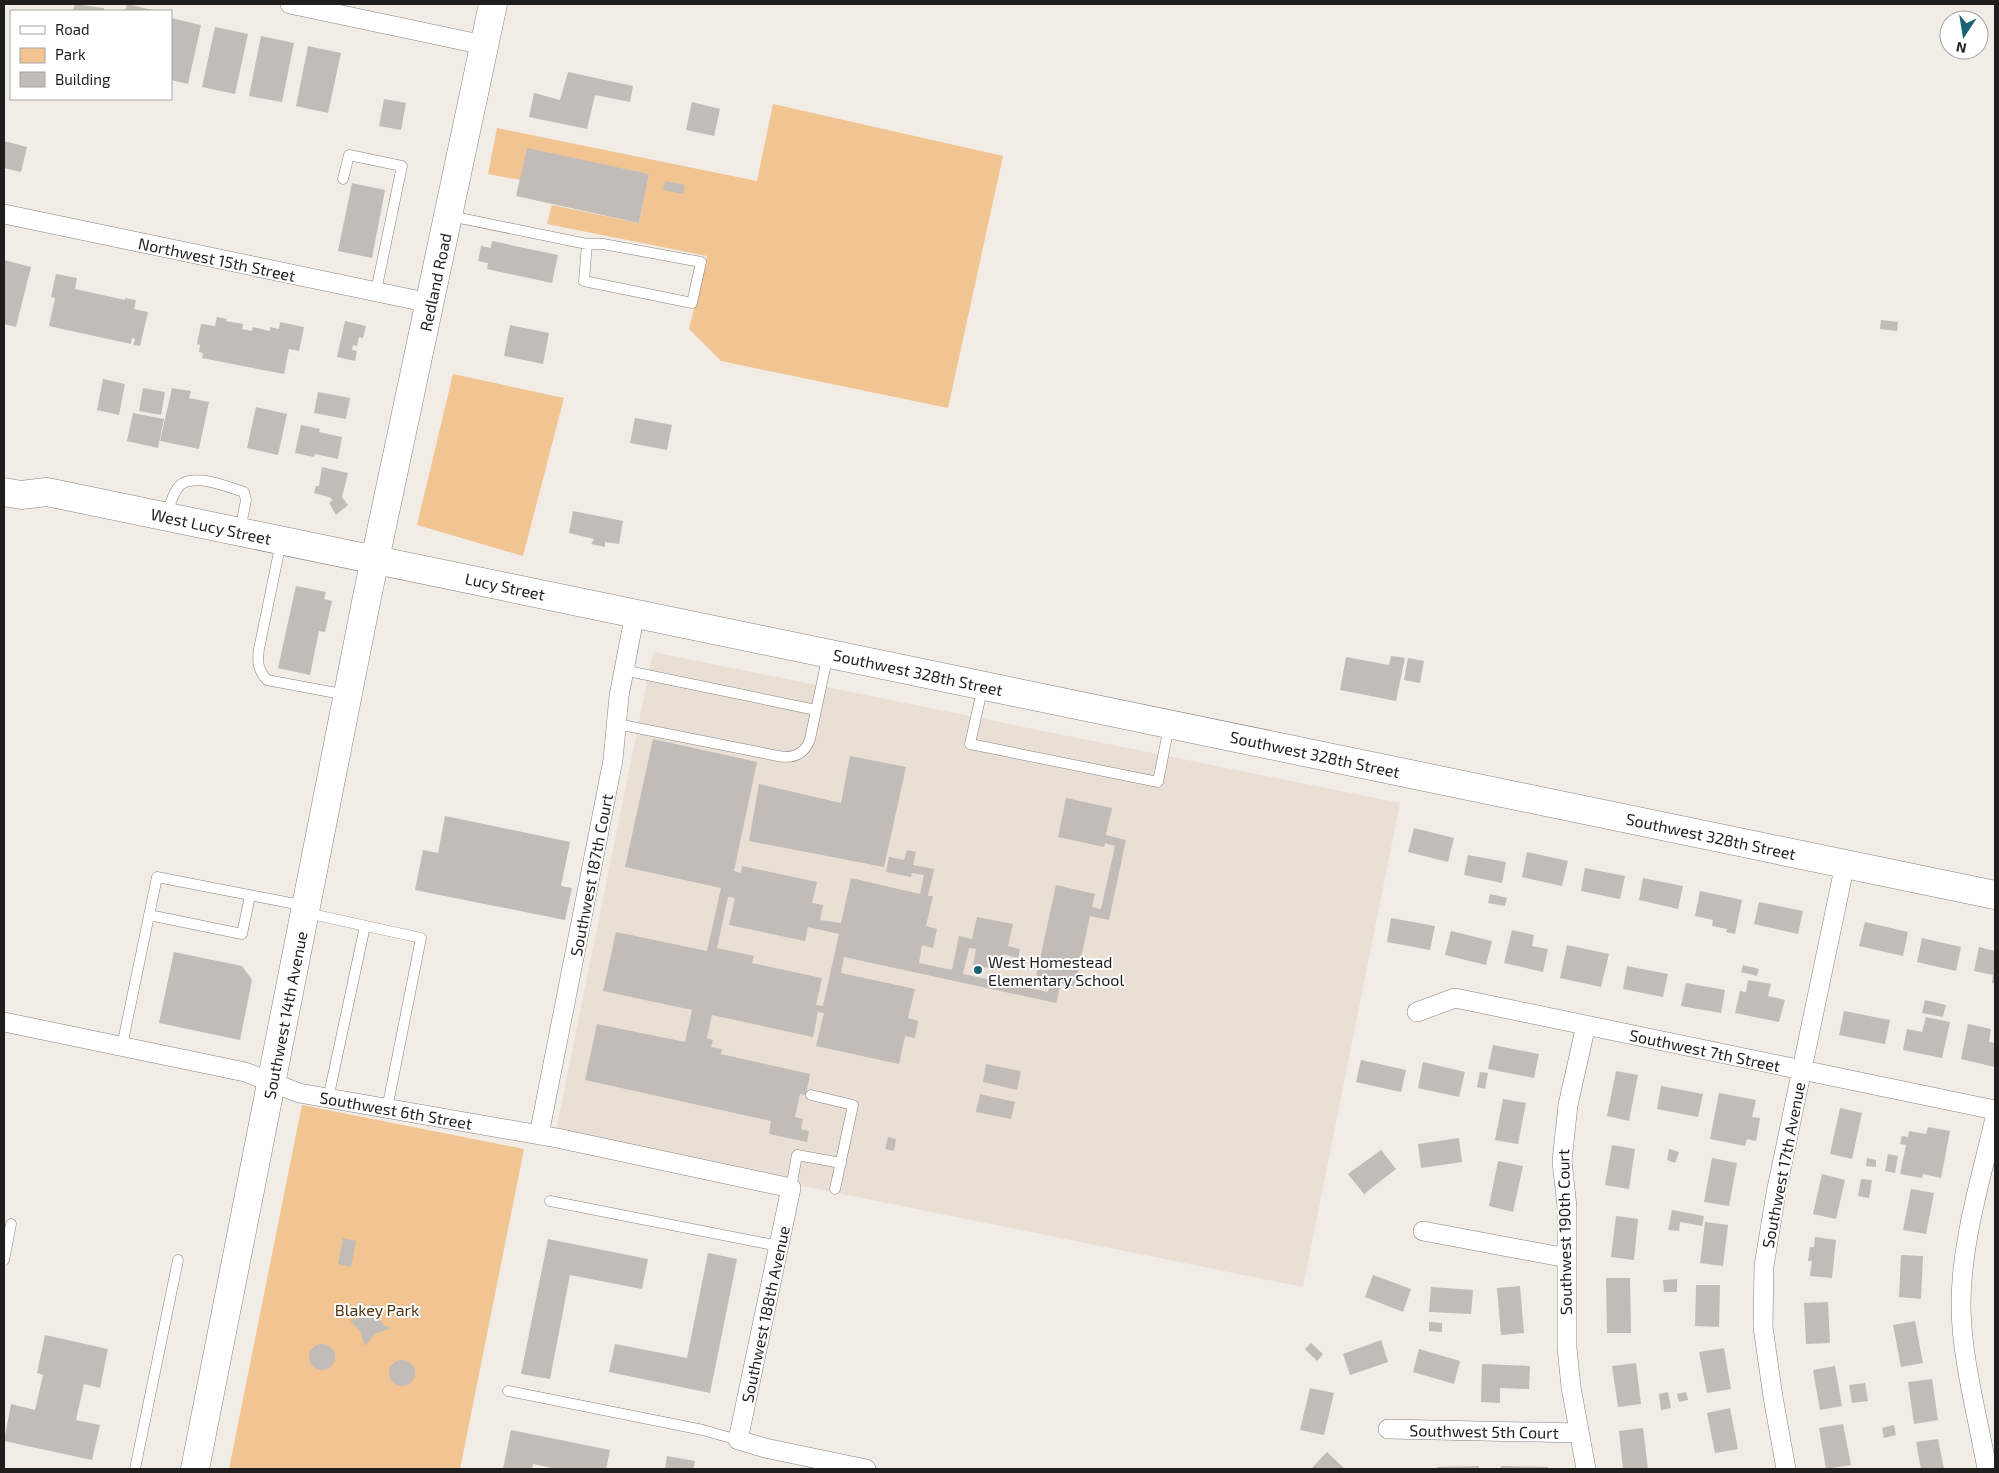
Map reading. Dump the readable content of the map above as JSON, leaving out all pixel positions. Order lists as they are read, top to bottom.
{
  "streets": {
    "street": [
      "Northwest 15th Street",
      "Redland Road",
      "West Lucy Street",
      "Lucy Street",
      "Southwest 328th Street",
      "Southwest 187th Court",
      "Southwest 14th Avenue",
      "Southwest 7th Street",
      "Southwest 6th Street",
      "Southwest 17th Avenue",
      "Southwest 190th Court",
      "Southwest 188th Avenue",
      "Southwest 5th Court"
    ]
  },
  "crossings": [
    ["Northwest 15th Street", "Redland Road"],
    ["Redland Road", "West Lucy Street"],
    ["Redland Road", "Lucy Street"],
    ["Redland Road", "Southwest 14th Avenue"],
    ["West Lucy Street", "Lucy Street"],
    ["West Lucy Street", "Southwest 14th Avenue"],
    ["Lucy Street", "Southwest 328th Street"],
    ["Lucy Street", "Southwest 187th Court"],
    ["Lucy Street", "Southwest 14th Avenue"],
    ["Southwest 328th Street", "Southwest 187th Court"],
    ["Southwest 328th Street", "Southwest 17th Avenue"],
    ["Southwest 187th Court", "Southwest 6th Street"],
    ["Southwest 14th Avenue", "Southwest 6th Street"],
    ["Southwest 7th Street", "Southwest 17th Avenue"],
    ["Southwest 7th Street", "Southwest 190th Court"],
    ["Southwest 6th Street", "Southwest 188th Avenue"],
    ["Southwest 190th Court", "Southwest 5th Court"]
  ],
  "parks": ["Blakey Park"],
  "places": ["West Homestead Elementary School"],
  "legend": ["Road", "Park", "Building"],
  "north": "bottom"
}
